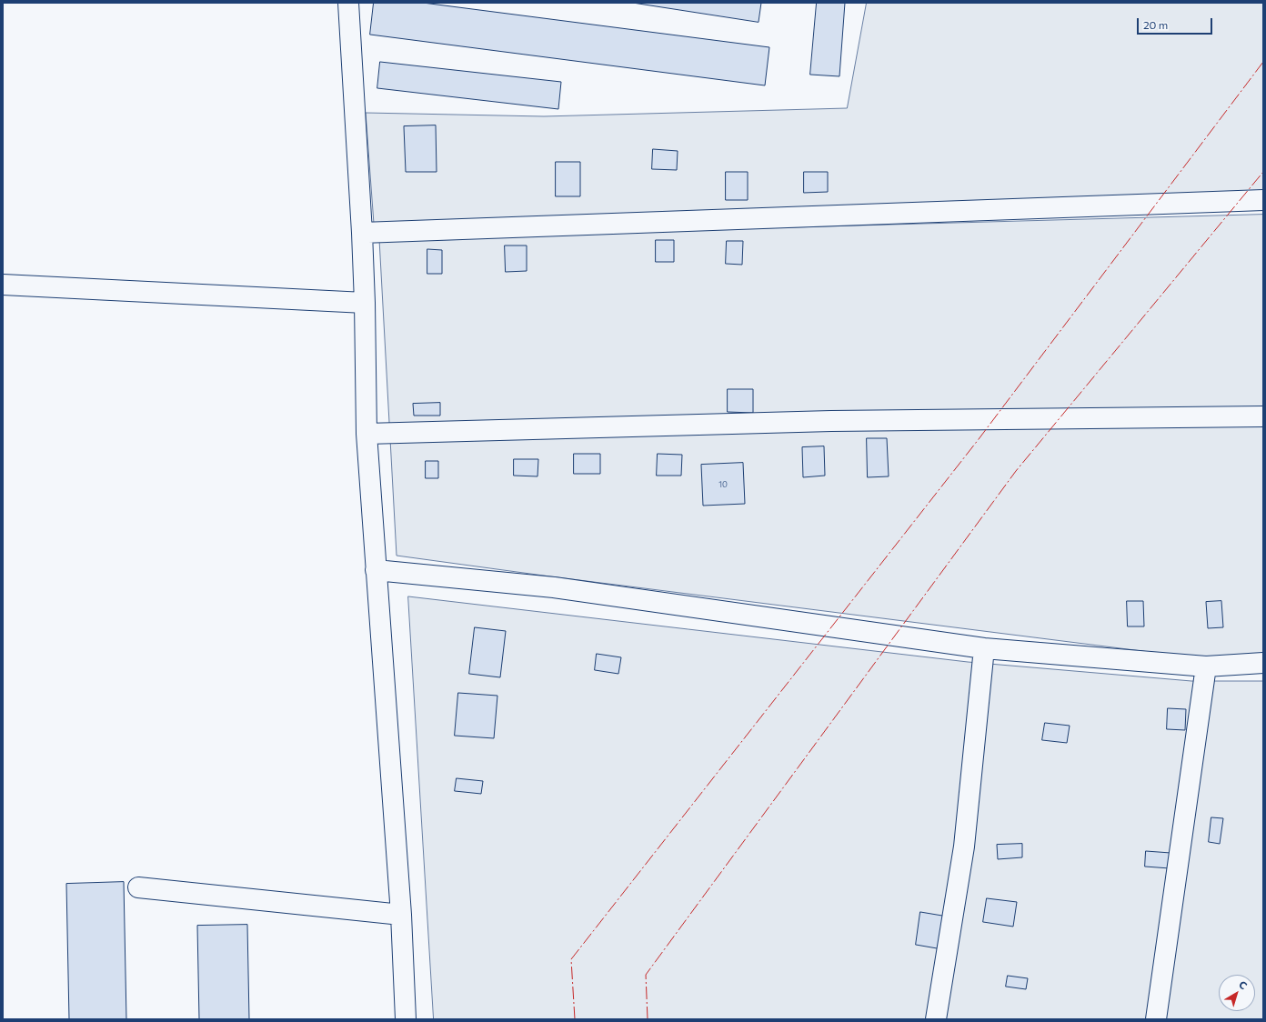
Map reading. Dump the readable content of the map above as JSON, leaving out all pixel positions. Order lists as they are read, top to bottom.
{
  "house_numbers": ["10"],
  "scale_bar": "20 m",
  "north": "top right"
}
